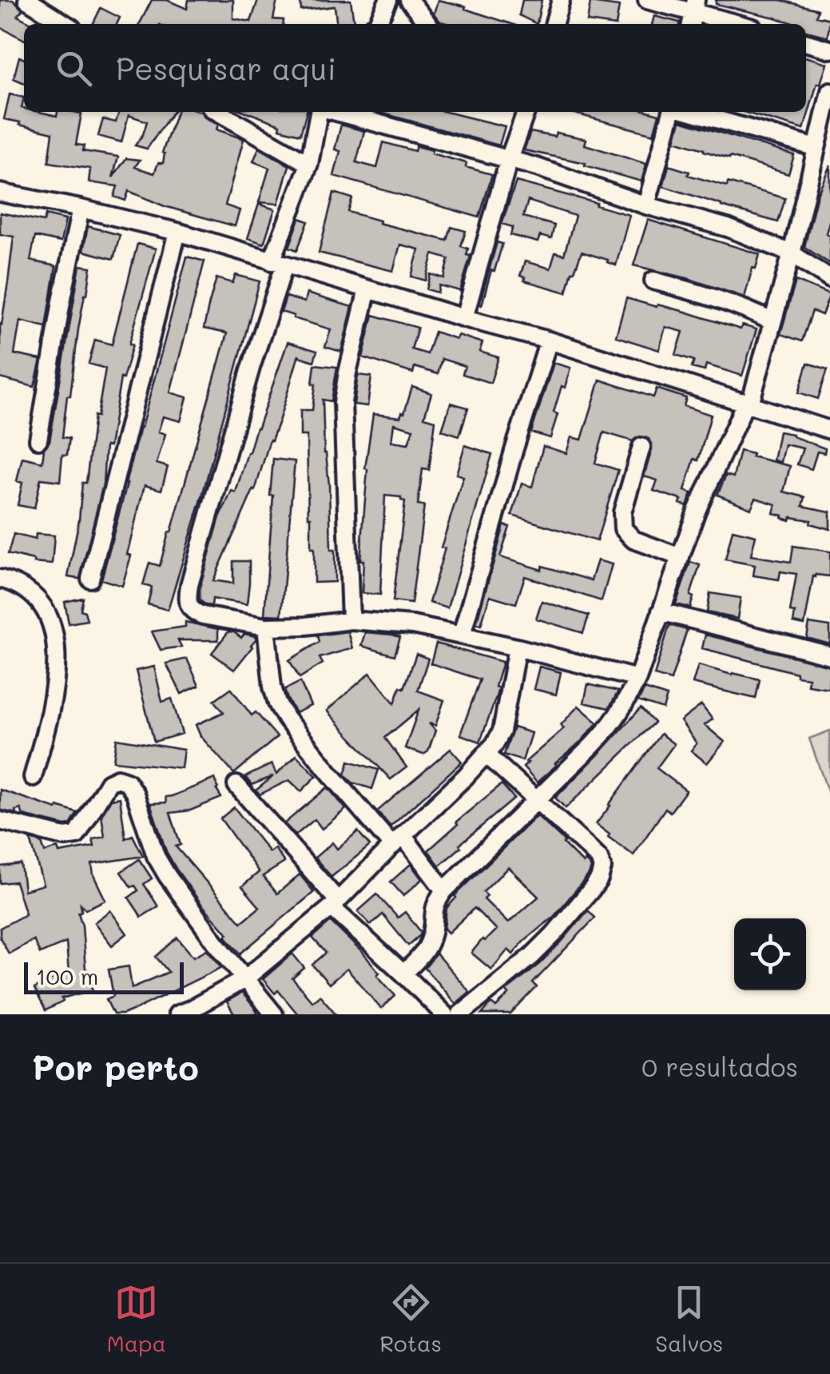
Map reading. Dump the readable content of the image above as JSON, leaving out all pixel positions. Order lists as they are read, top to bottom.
{
  "scale_bar": "100 m",
  "page": {
    "search": "Pesquisar aqui",
    "scale": "100 m",
    "heading": ["Por perto", "0 resultados"],
    "nav": ["Mapa", "Rotas", "Salvos"]
  }
}
